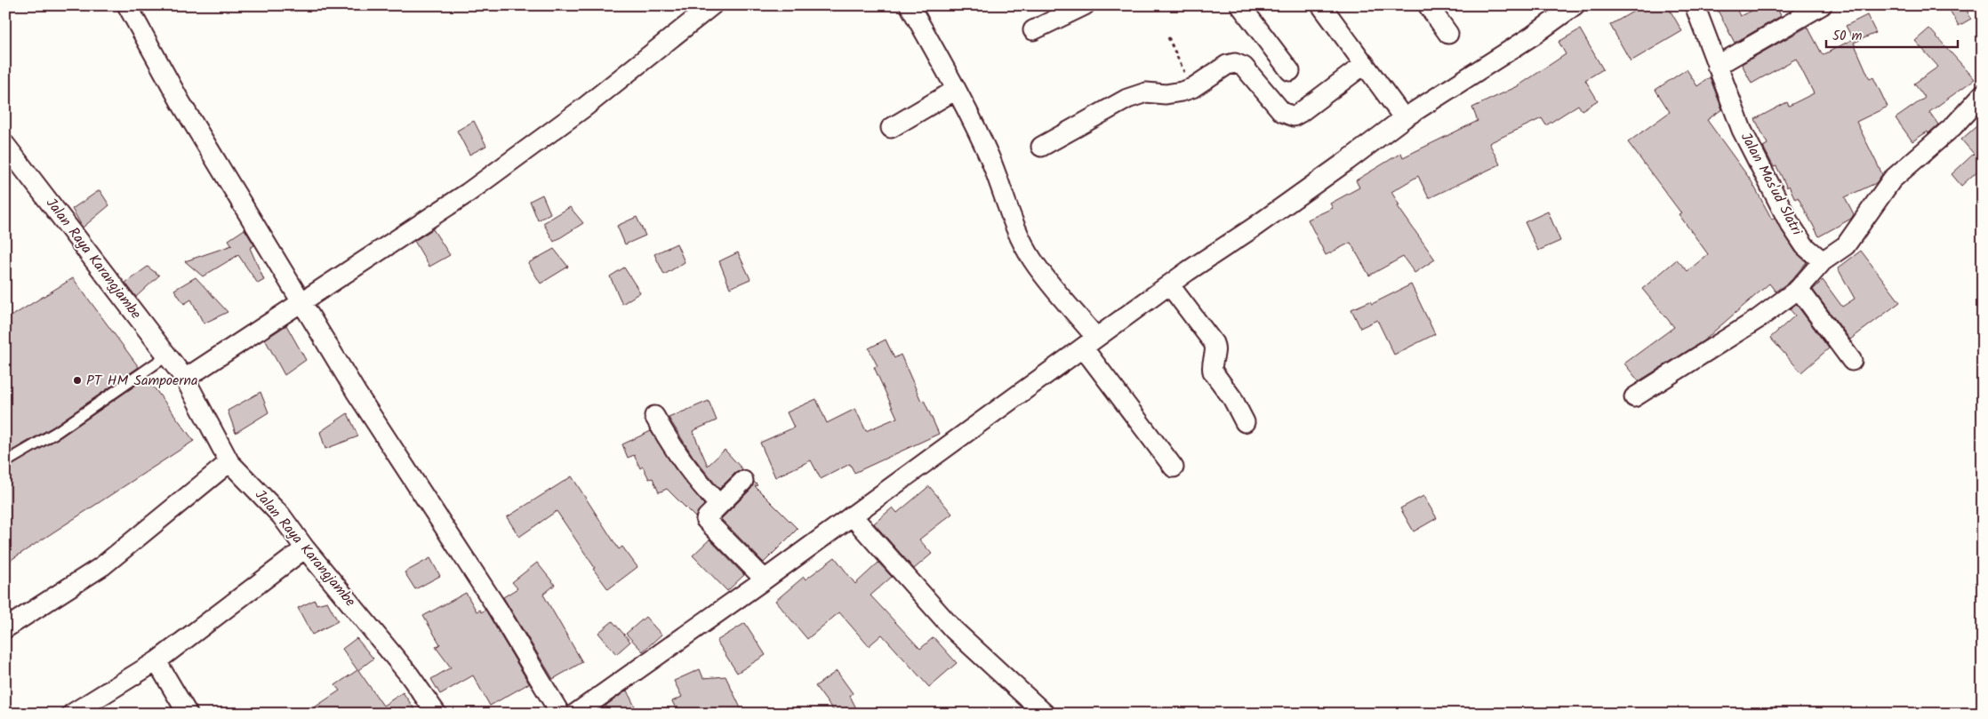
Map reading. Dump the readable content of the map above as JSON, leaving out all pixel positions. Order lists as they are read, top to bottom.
{
  "streets": {
    "street": ["Jalan Mas'ud Slatri", "Jalan Raya Karangjambe"]
  },
  "places": ["PT HM Sampoerna"],
  "scale_bar": "50 m"
}
